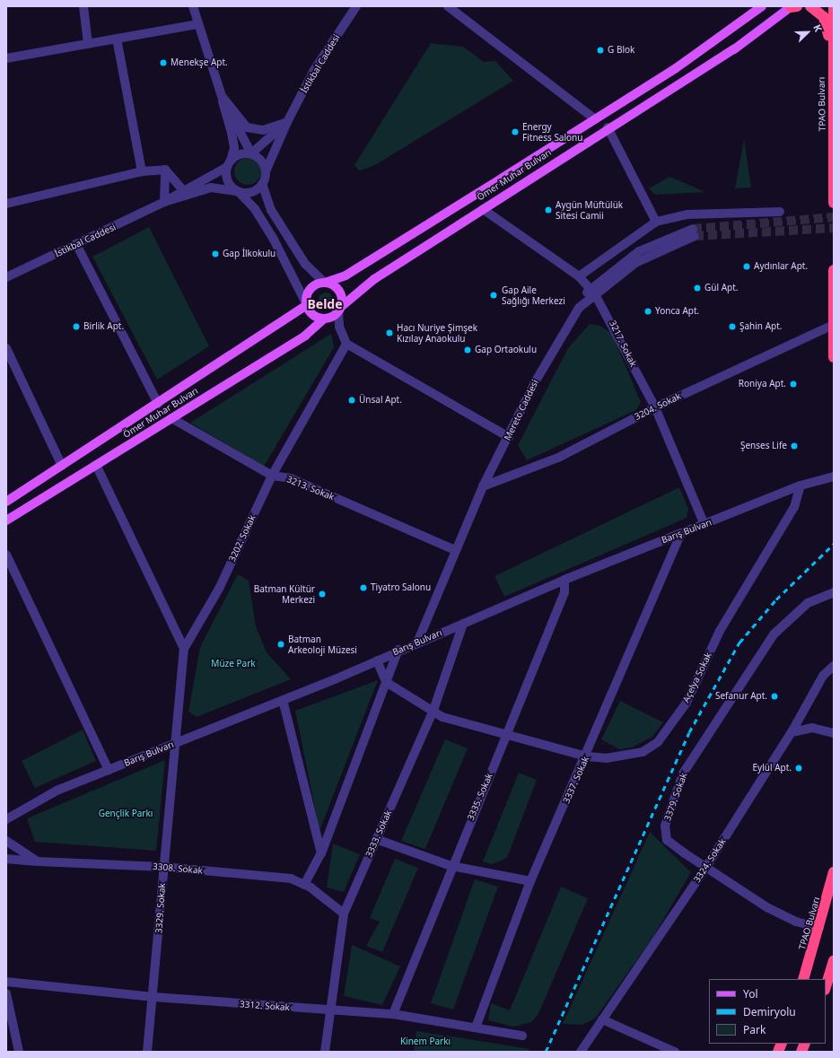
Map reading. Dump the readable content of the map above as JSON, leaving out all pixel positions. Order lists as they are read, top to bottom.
{
  "streets": {
    "highway": ["TPAO Bulvarı"],
    "main road": ["Ömer Muhar Bulvarı"],
    "street": [
      "İstikbal Caddesi",
      "3217. Sokak",
      "3204. Sokak",
      "Mereto Caddesi",
      "3213. Sokak",
      "Barış Bulvarı",
      "3202. Sokak",
      "Açelya Sokak",
      "3337. Sokak",
      "3335. Sokak",
      "3379. Sokak",
      "3333. Sokak",
      "3324. Sokak",
      "3308. Sokak",
      "3329. Sokak",
      "3312. Sokak"
    ]
  },
  "crossings": [
    ["TPAO Bulvarı", "3379. Sokak"],
    ["Ömer Muhar Bulvarı", "3217. Sokak"],
    ["Ömer Muhar Bulvarı", "3213. Sokak"],
    ["3217. Sokak", "3204. Sokak"],
    ["3217. Sokak", "Mereto Caddesi"],
    ["3217. Sokak", "Barış Bulvarı"],
    ["3204. Sokak", "Mereto Caddesi"],
    ["Mereto Caddesi", "3213. Sokak"],
    ["Mereto Caddesi", "Barış Bulvarı"],
    ["3213. Sokak", "3202. Sokak"],
    ["Barış Bulvarı", "3202. Sokak"],
    ["Barış Bulvarı", "Açelya Sokak"],
    ["Barış Bulvarı", "3337. Sokak"],
    ["Barış Bulvarı", "3335. Sokak"],
    ["Barış Bulvarı", "3333. Sokak"],
    ["Barış Bulvarı", "3329. Sokak"],
    ["3202. Sokak", "3329. Sokak"],
    ["Açelya Sokak", "3337. Sokak"],
    ["Açelya Sokak", "3335. Sokak"],
    ["Açelya Sokak", "3333. Sokak"],
    ["3337. Sokak", "3312. Sokak"],
    ["3335. Sokak", "3312. Sokak"],
    ["3379. Sokak", "3324. Sokak"],
    ["3333. Sokak", "3308. Sokak"],
    ["3333. Sokak", "3312. Sokak"],
    ["3308. Sokak", "3329. Sokak"],
    ["3329. Sokak", "3312. Sokak"]
  ],
  "districts": ["Belde"],
  "parks": ["Müze Park", "Gençlik Parkı", "Kinem Parkı"],
  "places": [
    "G Blok",
    "Menekşe Apt.",
    "Energy Fitness Salonu",
    "Aygün Müftülük Sitesi Camii",
    "Gap İlkokulu",
    "Aydınlar Apt.",
    "Gül Apt.",
    "Gap Aile Sağlığı Merkezi",
    "Yonca Apt.",
    "Birlik Apt.",
    "Şahin Apt.",
    "Hacı Nuriye Şimşek Kızılay Anaokulu",
    "Gap Ortaokulu",
    "Roniya Apt.",
    "Ünsal Apt.",
    "Şenses Life",
    "Tiyatro Salonu",
    "Batman Kültür Merkezi",
    "Batman Arkeoloji Müzesi",
    "Sefanur Apt.",
    "Eylül Apt."
  ],
  "legend": ["Yol", "Demiryolu", "Park"],
  "north": "top right"
}
